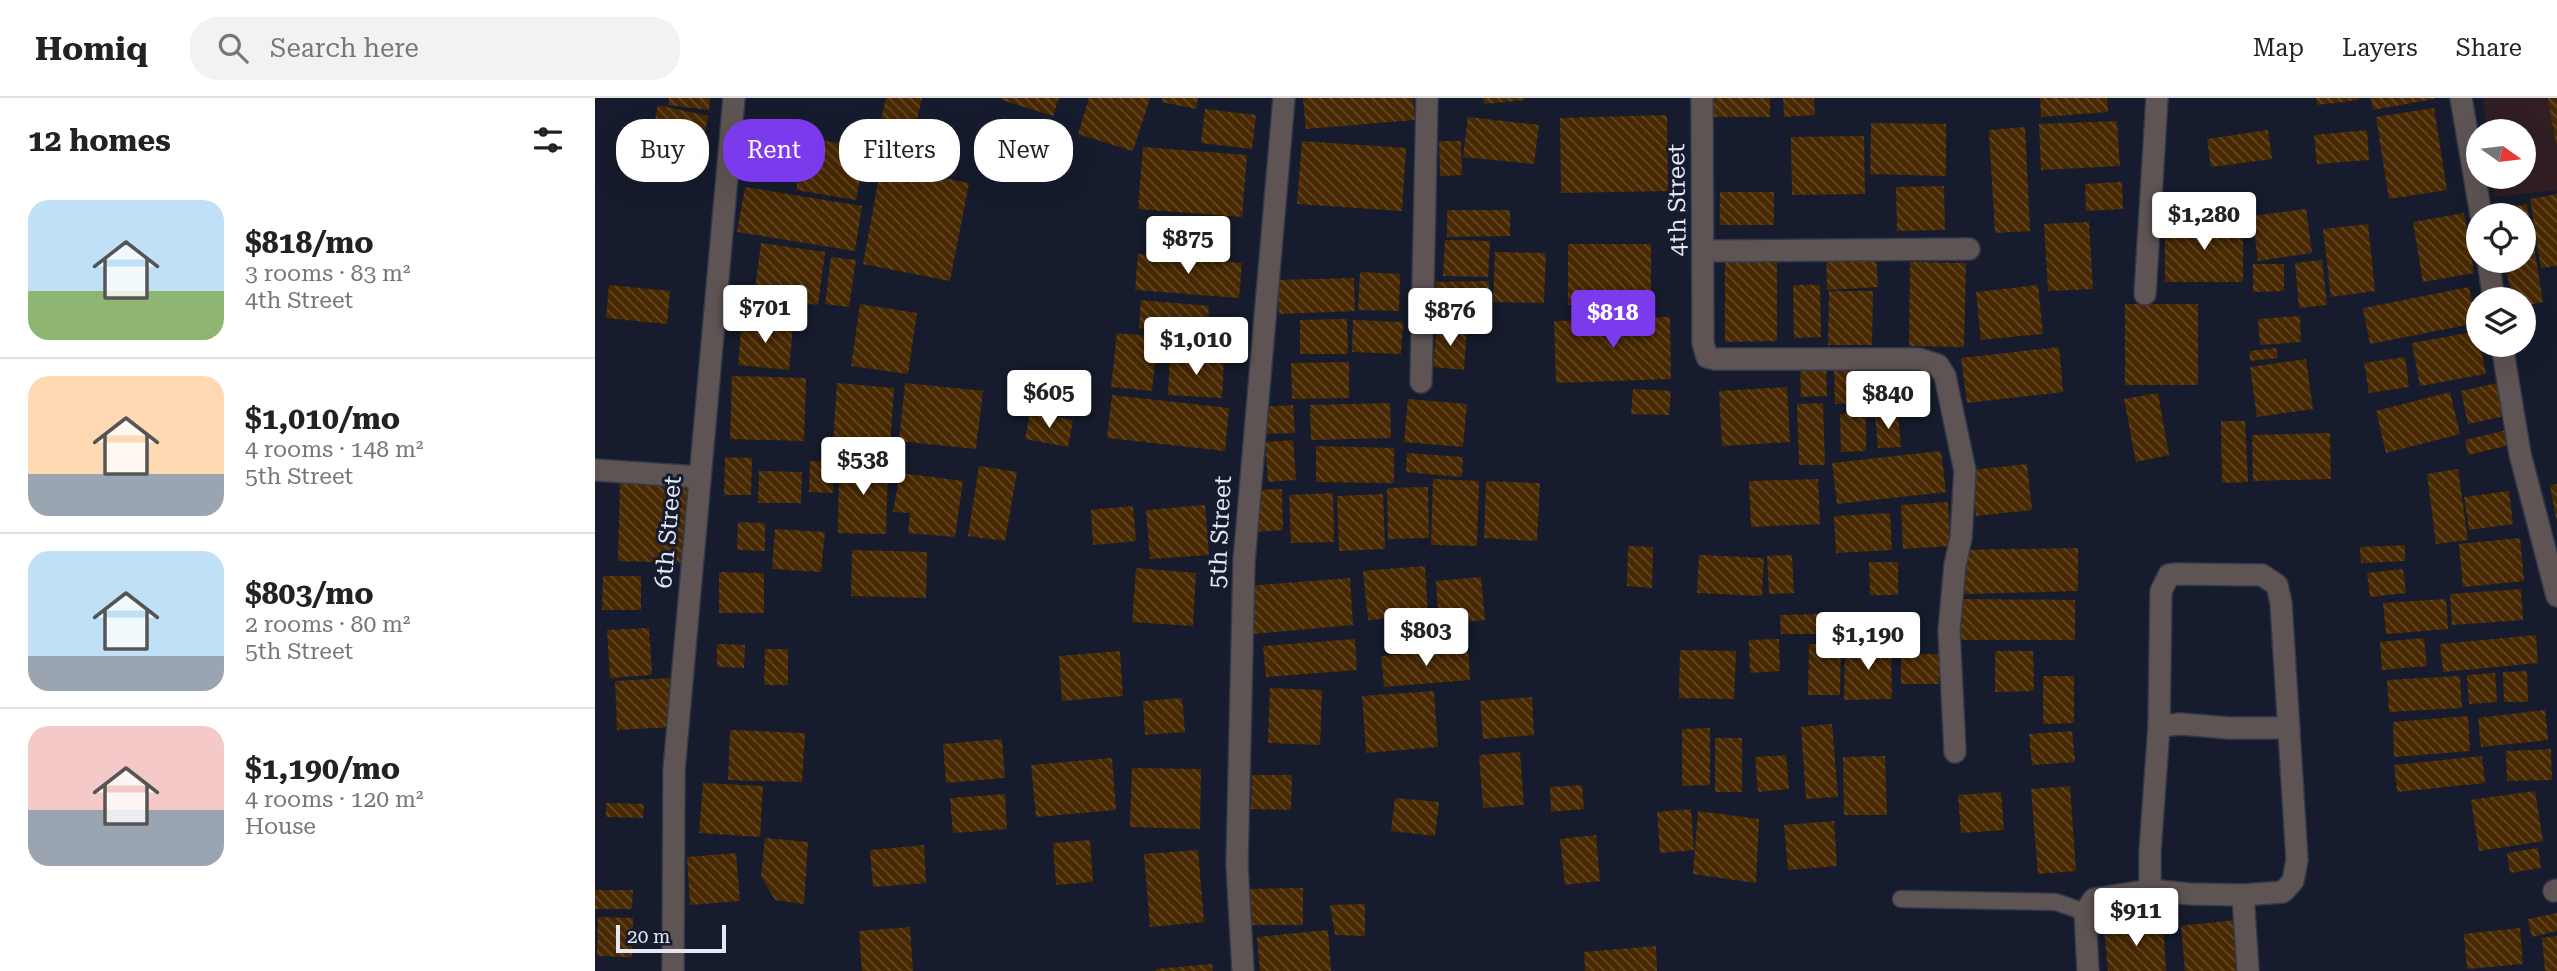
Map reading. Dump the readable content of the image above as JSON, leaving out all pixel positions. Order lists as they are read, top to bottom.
{
  "streets": {
    "street": ["4th Street", "6th Street", "5th Street"]
  },
  "scale_bar": "20 m",
  "north": "right",
  "page": {
    "header": "Homiq",
    "search": "Search here",
    "nav": ["Map", "Layers", "Share"],
    "heading": "12 homes",
    "chip": [
      "Buy",
      "Rent",
      "Filters",
      "New"
    ],
    "list": [
      {
        "name": "$818/mo",
        "note": "3 rooms · 83 m² · 4th Street"
      },
      {
        "name": "$1,010/mo",
        "note": "4 rooms · 148 m² · 5th Street"
      },
      {
        "name": "$803/mo",
        "note": "2 rooms · 80 m² · 5th Street"
      },
      {
        "name": "$1,190/mo",
        "note": "4 rooms · 120 m² · House"
      }
    ],
    "price": [
      "$1,280",
      "$875",
      "$701",
      "$876",
      "$818",
      "$1,010",
      "$605",
      "$840",
      "$538",
      "$803",
      "$1,190",
      "$911"
    ],
    "scale": "20 m"
  }
}
